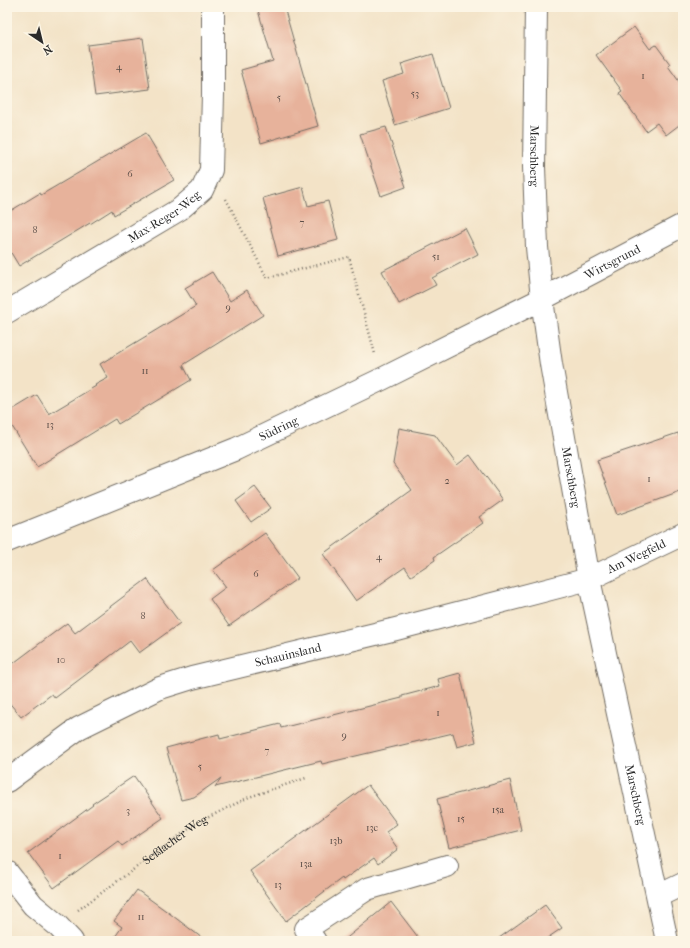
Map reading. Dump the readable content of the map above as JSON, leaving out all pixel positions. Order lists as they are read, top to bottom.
{
  "streets": {
    "street": [
      "Marschberg",
      "Max-Reger-Weg",
      "Wirtsgrund",
      "Südring",
      "Am Wegfeld",
      "Schauinsland"
    ],
    "path": ["Seßlacher Weg"]
  },
  "crossings": [
    ["Marschberg", "Wirtsgrund"],
    ["Marschberg", "Südring"],
    ["Marschberg", "Am Wegfeld"],
    ["Marschberg", "Schauinsland"],
    ["Wirtsgrund", "Südring"],
    ["Am Wegfeld", "Schauinsland"]
  ],
  "house_numbers": [
    "4",
    "1",
    "53",
    "5",
    "6",
    "7",
    "8",
    "51",
    "9",
    "11",
    "13",
    "1",
    "2",
    "4",
    "6",
    "8",
    "10",
    "1",
    "9",
    "7",
    "5",
    "15a",
    "3",
    "15",
    "13c",
    "13b",
    "1",
    "13a",
    "13",
    "11"
  ],
  "north": "bottom right"
}
